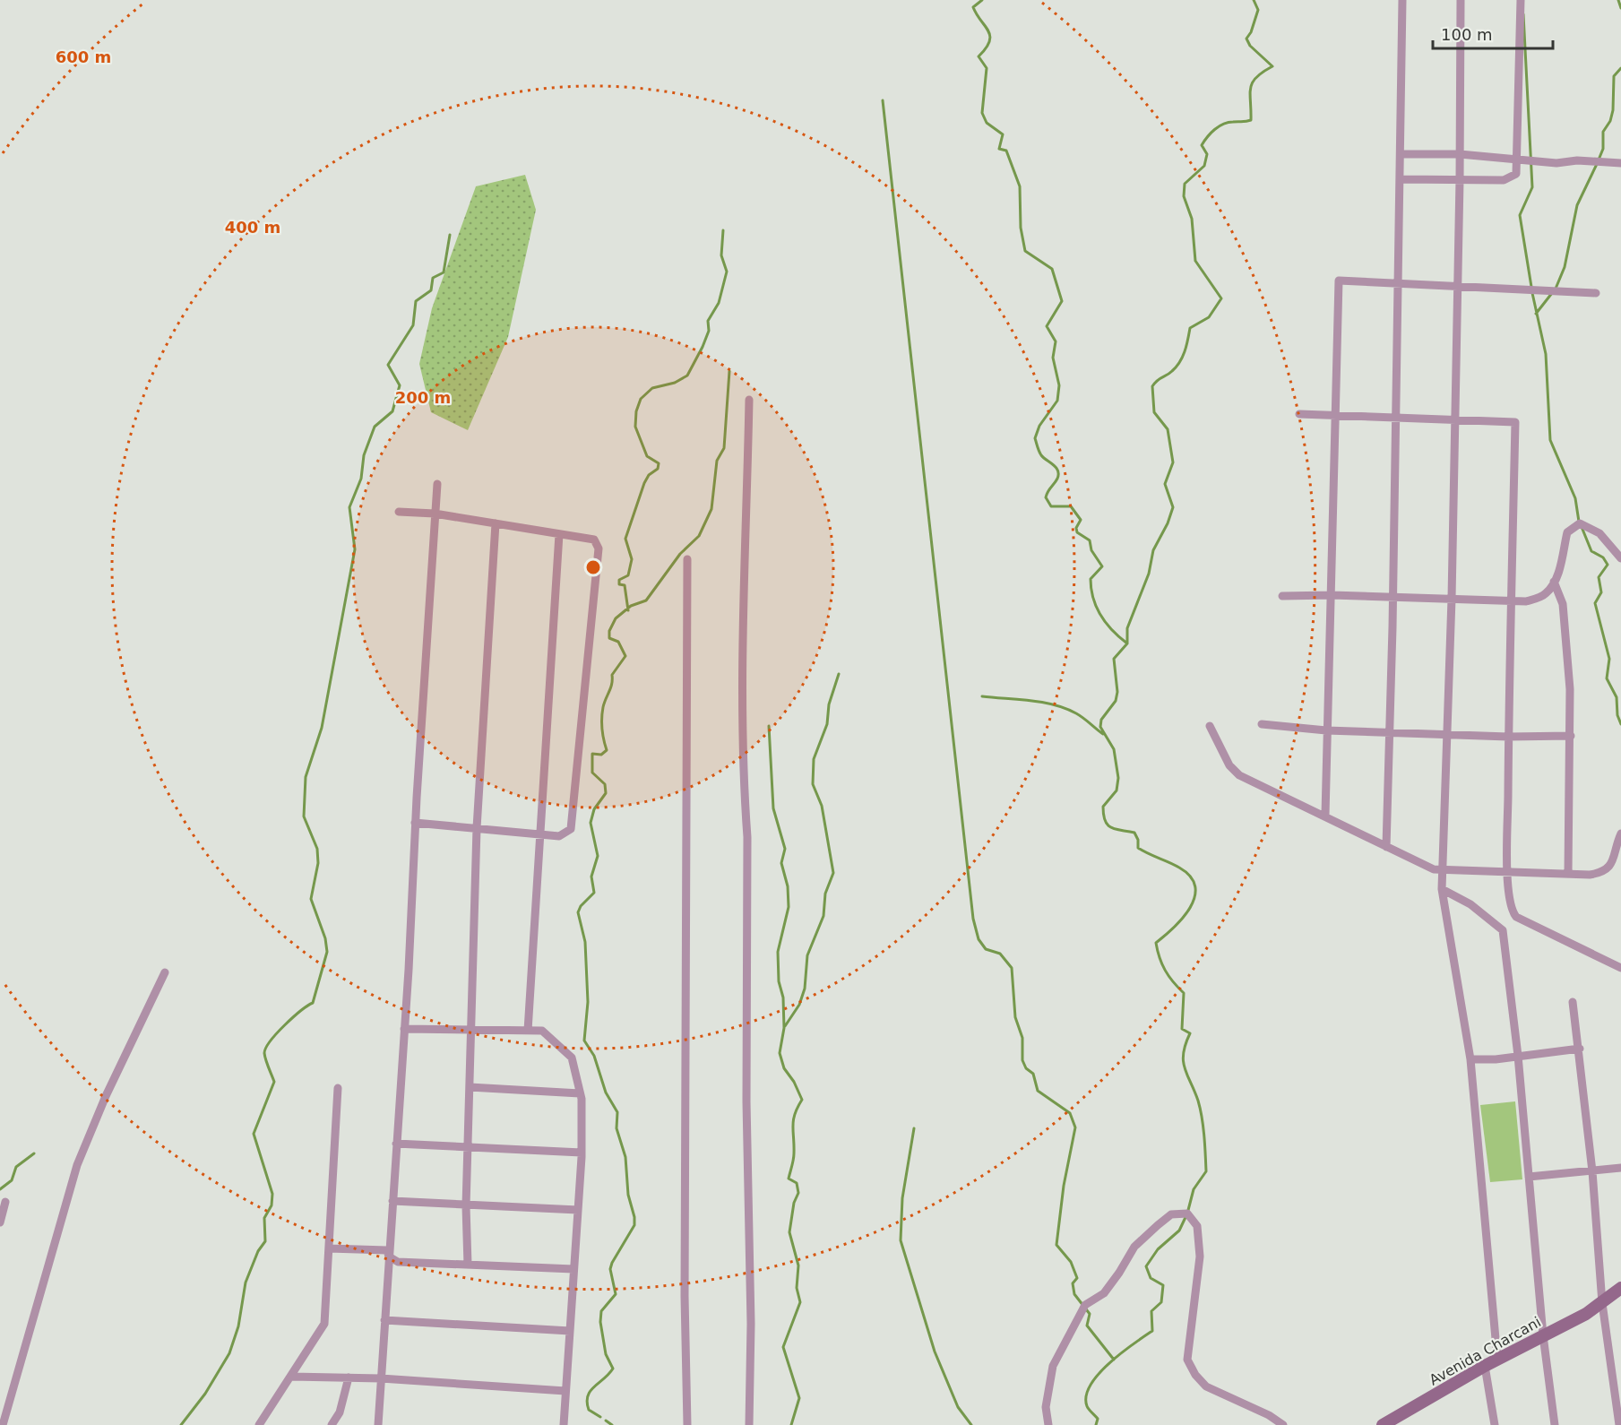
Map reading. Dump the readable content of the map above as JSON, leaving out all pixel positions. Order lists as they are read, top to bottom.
{
  "streets": {
    "main road": ["Avenida Charcani"]
  },
  "scale_bar": "100 m",
  "rings": ["600 m", "400 m", "200 m"]
}
